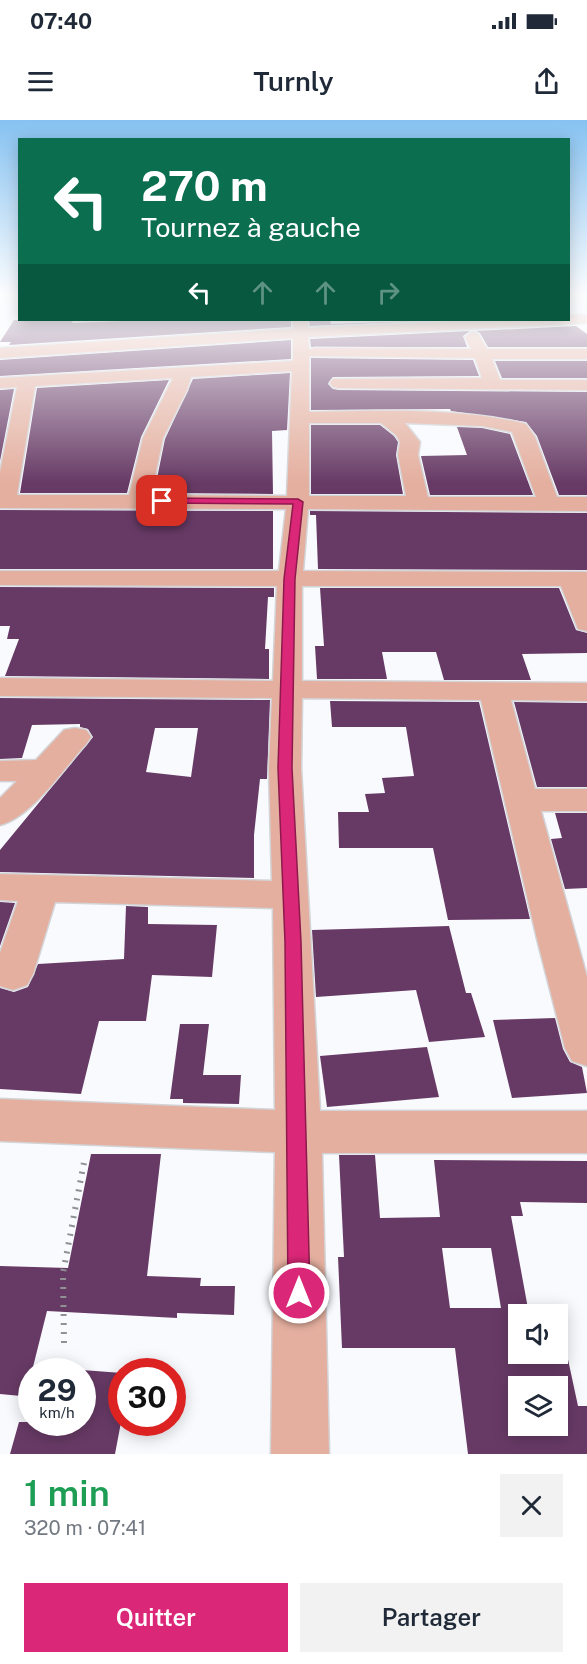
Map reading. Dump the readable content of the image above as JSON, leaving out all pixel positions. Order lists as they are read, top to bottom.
{
  "page": {
    "status": "07:40",
    "header": "Turnly",
    "turn": ["270 m", "Tournez à gauche"],
    "speed": "29 km/h",
    "limit": "30",
    "heading": ["1 min", "320 m · 07:41"],
    "buttons": ["Quitter", "Partager"]
  }
}
